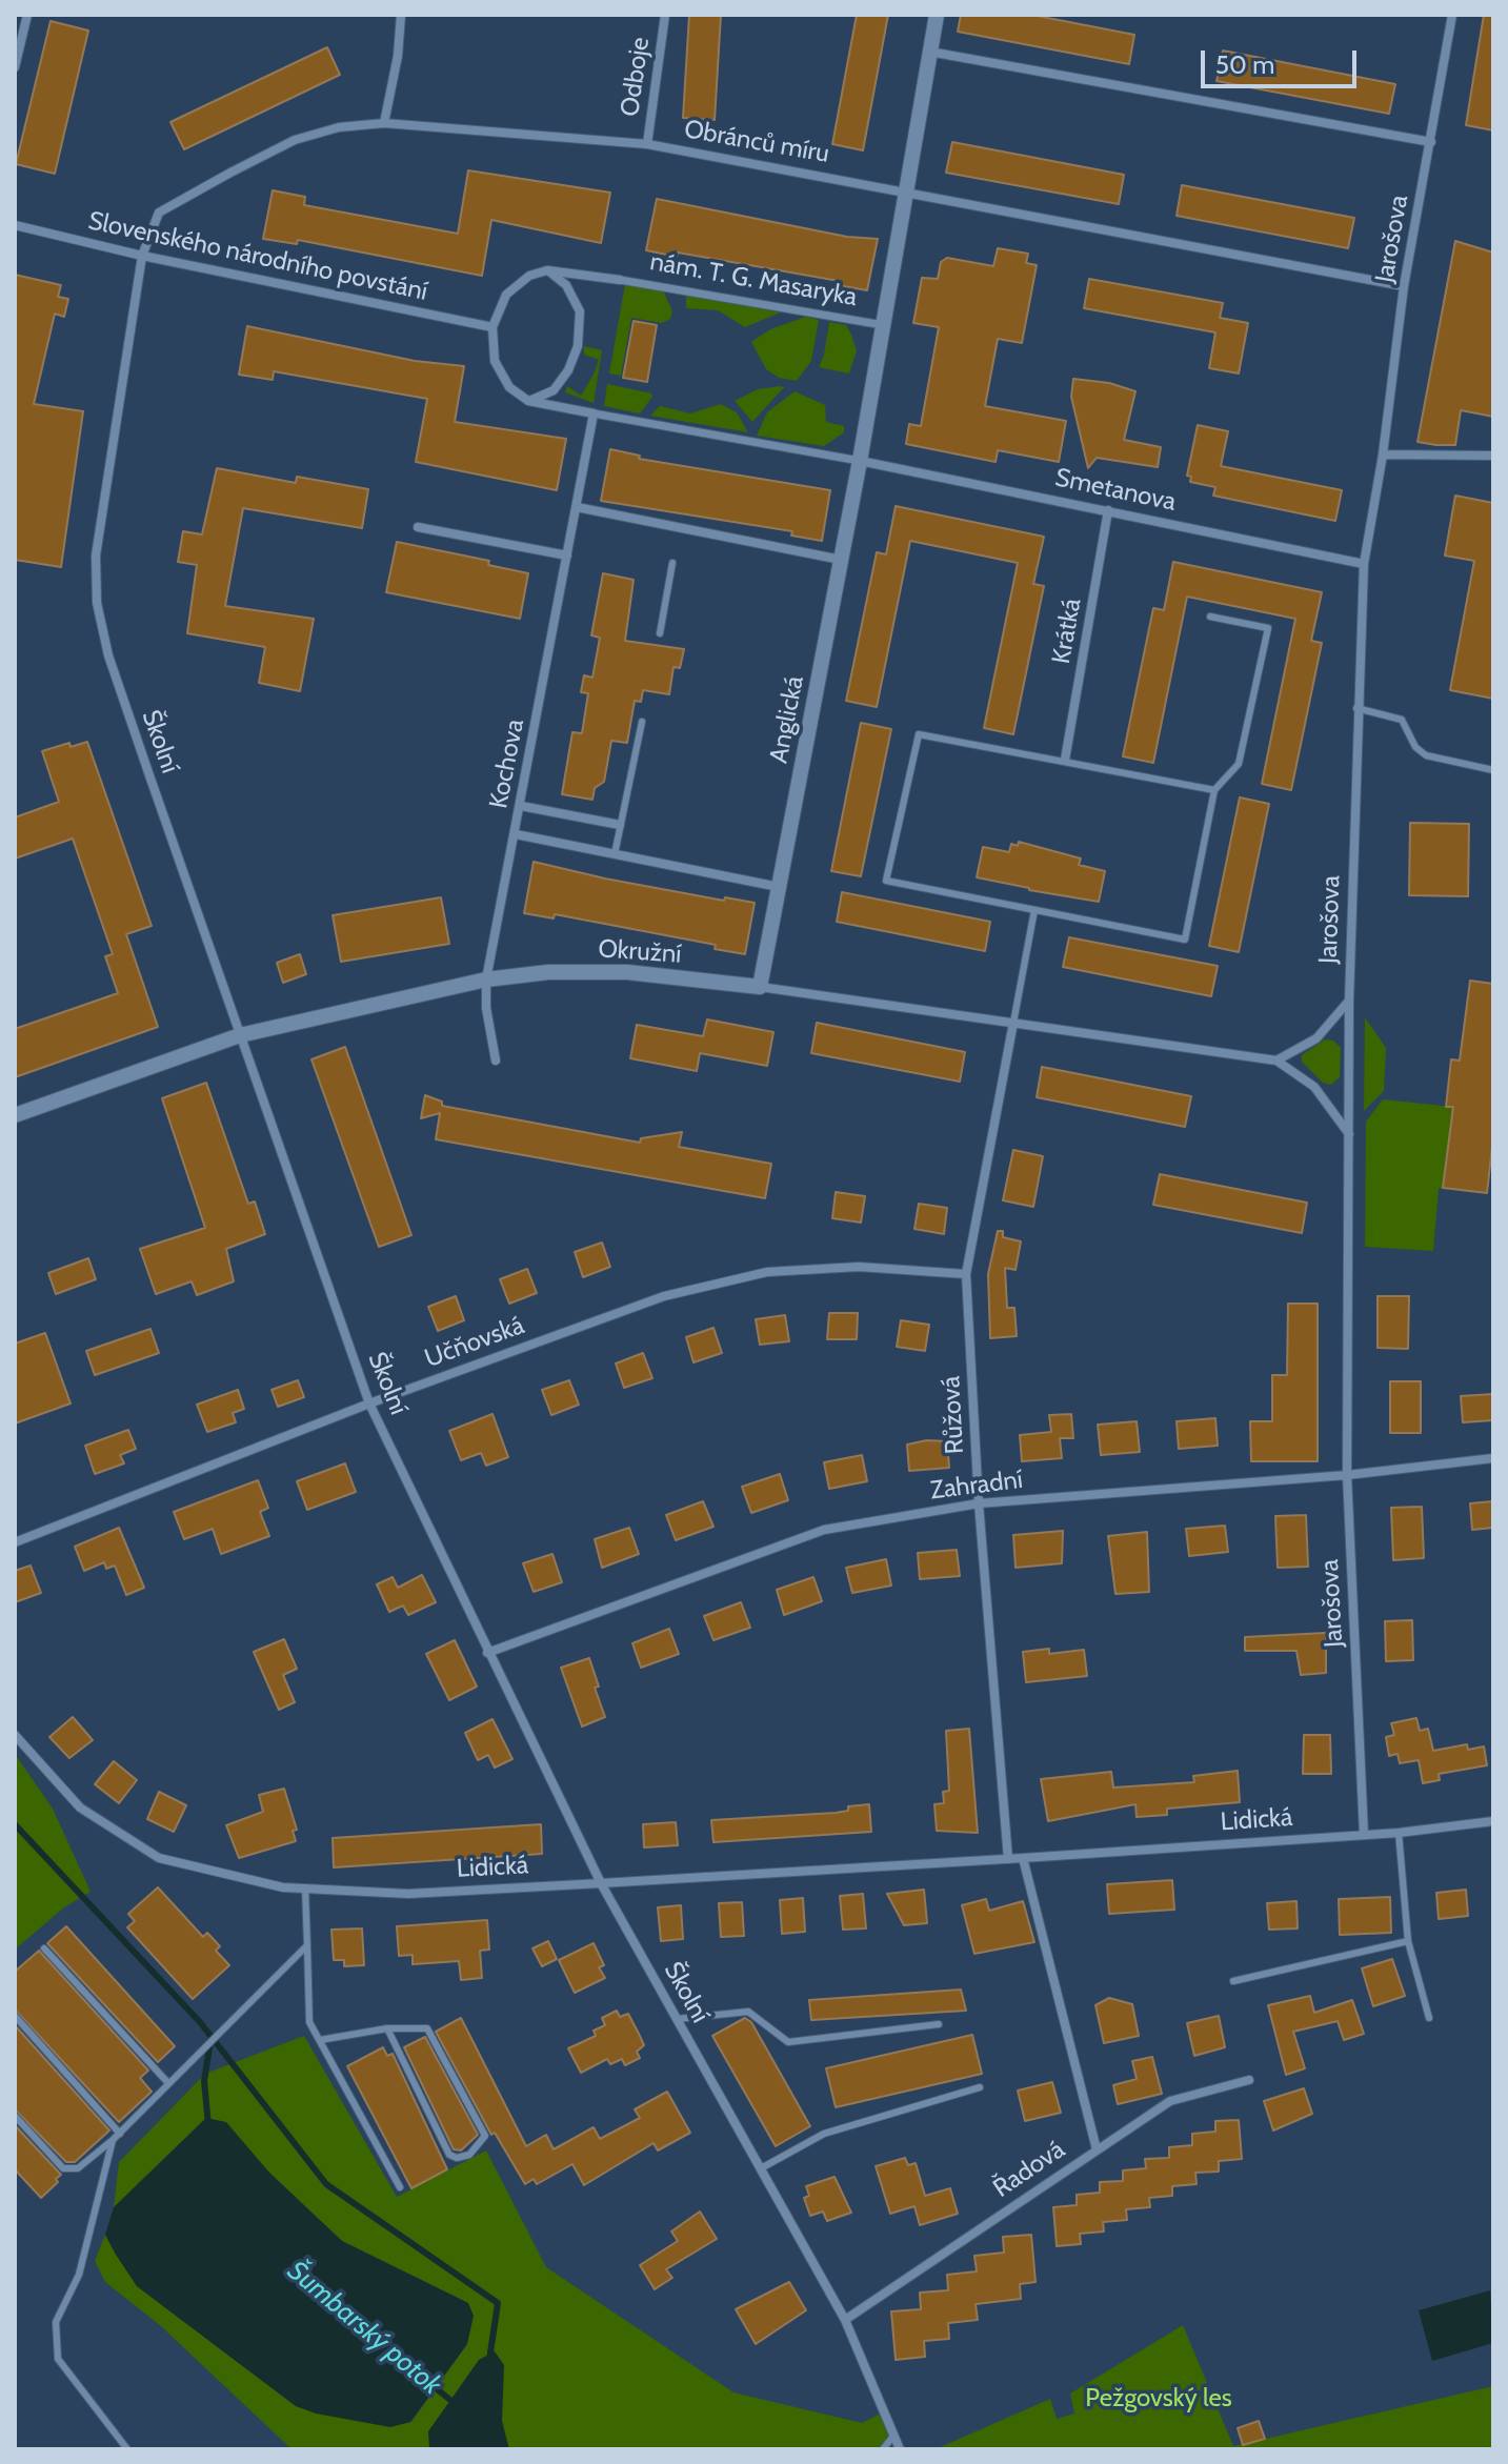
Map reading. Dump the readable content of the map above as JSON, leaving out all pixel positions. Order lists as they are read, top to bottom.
{
  "streets": {
    "street": [
      "Odboje",
      "Obránců míru",
      "Jarošova",
      "Slovenského národního povstání",
      "nám. T. G. Masaryka",
      "Smetanova",
      "Krátká",
      "Anglická",
      "Školní",
      "Kochova",
      "Okružní",
      "Učňovská",
      "Růžová",
      "Zahradní",
      "Lidická",
      "Řadová"
    ]
  },
  "crossings": [
    ["Odboje", "Obránců míru"],
    ["Obránců míru", "Jarošova"],
    ["Obránců míru", "Slovenského národního povstání"],
    ["Obránců míru", "Školní"],
    ["Jarošova", "Smetanova"],
    ["Jarošova", "Okružní"],
    ["Jarošova", "Zahradní"],
    ["Jarošova", "Lidická"],
    ["Slovenského národního povstání", "nám. T. G. Masaryka"],
    ["Slovenského národního povstání", "Školní"],
    ["nám. T. G. Masaryka", "Smetanova"],
    ["nám. T. G. Masaryka", "Anglická"],
    ["Smetanova", "Krátká"],
    ["Smetanova", "Anglická"],
    ["Anglická", "Okružní"],
    ["Školní", "Okružní"],
    ["Školní", "Učňovská"],
    ["Školní", "Zahradní"],
    ["Školní", "Lidická"],
    ["Školní", "Řadová"],
    ["Kochova", "Okružní"],
    ["Okružní", "Růžová"],
    ["Učňovská", "Růžová"],
    ["Růžová", "Zahradní"],
    ["Růžová", "Lidická"]
  ],
  "water": ["Šumbarský potok"],
  "parks": ["Pežgovský les"],
  "scale_bar": "50 m"
}
